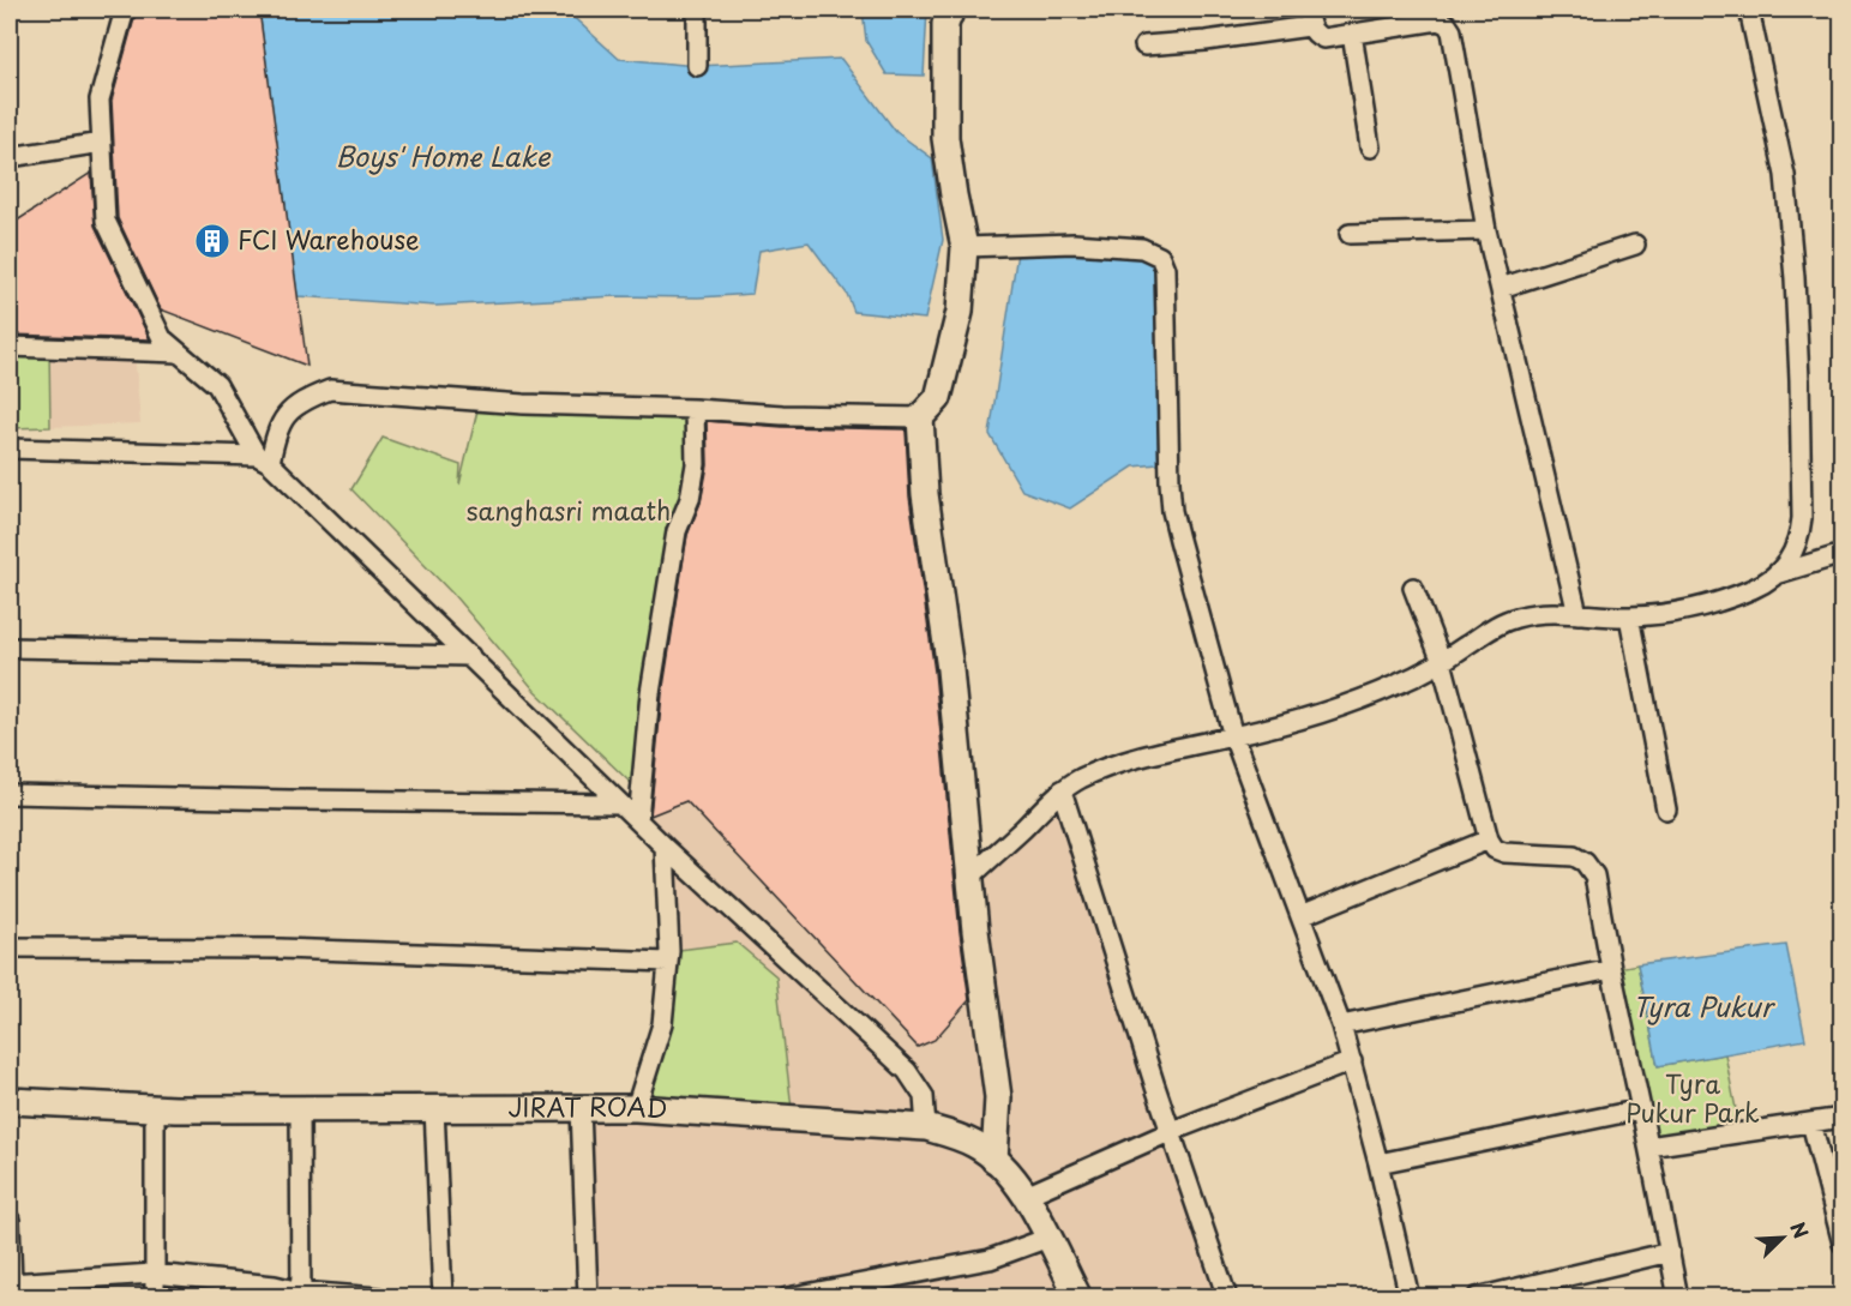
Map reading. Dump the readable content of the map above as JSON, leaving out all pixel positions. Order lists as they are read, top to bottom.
{
  "streets": {
    "main road": ["JIRAT ROAD"]
  },
  "water": ["Boys' Home Lake", "Tyra Pukur"],
  "parks": ["sanghasri maath", "Tyra Pukur Park"],
  "places": {
    "building": ["FCI Warehouse"]
  },
  "north": "top right"
}
